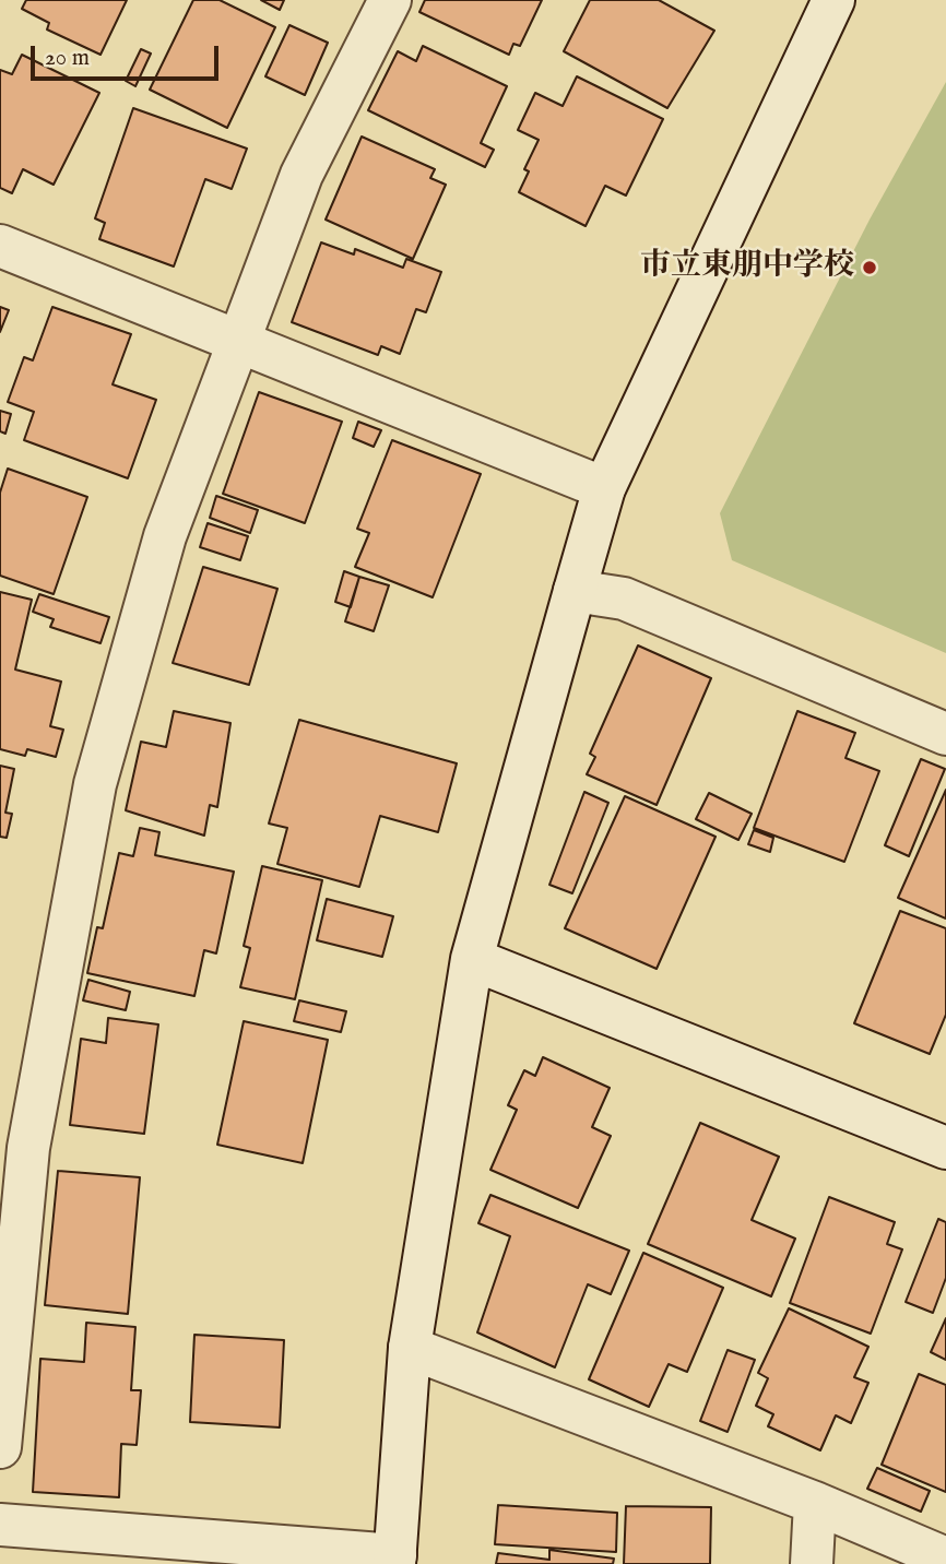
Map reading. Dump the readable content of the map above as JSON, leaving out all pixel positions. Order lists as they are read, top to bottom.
{
  "places": ["市立東朋中学校"],
  "scale_bar": "20 m"
}
